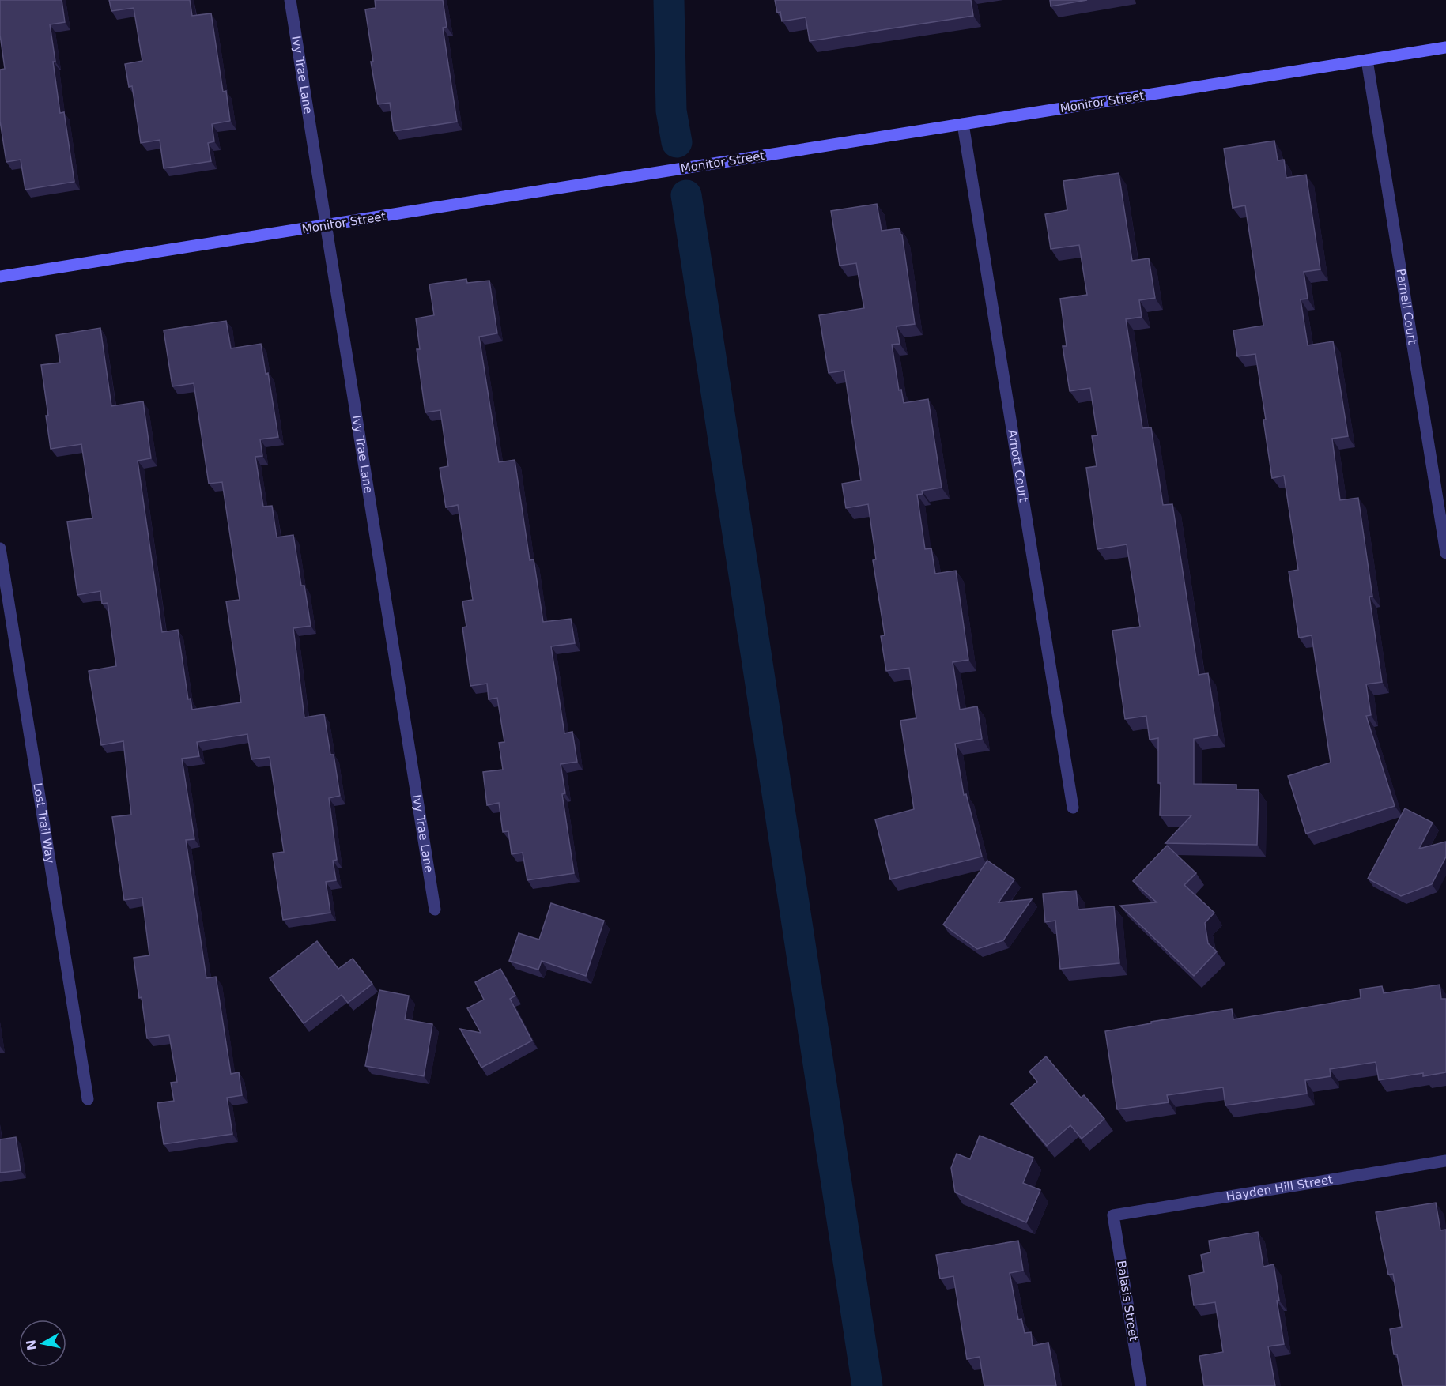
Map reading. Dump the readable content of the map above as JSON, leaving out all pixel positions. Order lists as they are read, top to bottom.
{
  "streets": {
    "street": [
      "Ivy Trae Lane",
      "Monitor Street",
      "Parnell Court",
      "Arnott Court",
      "Lost Trail Way",
      "Hayden Hill Street",
      "Balasis Street"
    ]
  },
  "crossings": [
    ["Ivy Trae Lane", "Monitor Street"],
    ["Monitor Street", "Parnell Court"],
    ["Monitor Street", "Arnott Court"],
    ["Hayden Hill Street", "Balasis Street"]
  ],
  "north": "left"
}
